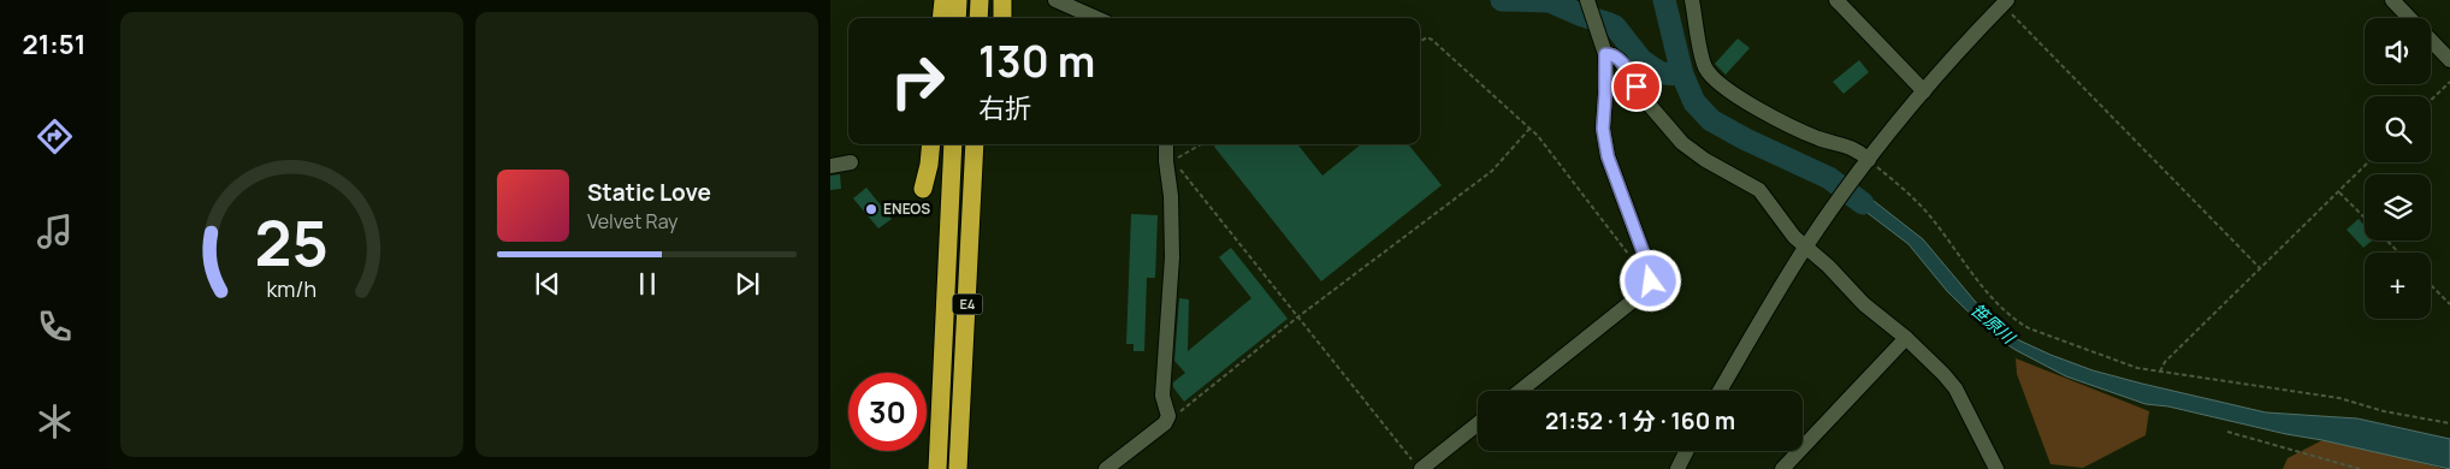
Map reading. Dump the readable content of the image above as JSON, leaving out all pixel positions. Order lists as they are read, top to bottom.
{
  "streets": {
    "highway": ["E4"]
  },
  "water": ["笹原川"],
  "places": ["ENEOS"],
  "page": {
    "tabs": "21:51",
    "map_buttons": "+",
    "turn": ["130 m", "右折"],
    "song": ["Static Love", "Velvet Ray"],
    "limit": "30",
    "trip": "21:52 · 1 分 · 160 m",
    "gauge": ["25", "km/h"]
  }
}
